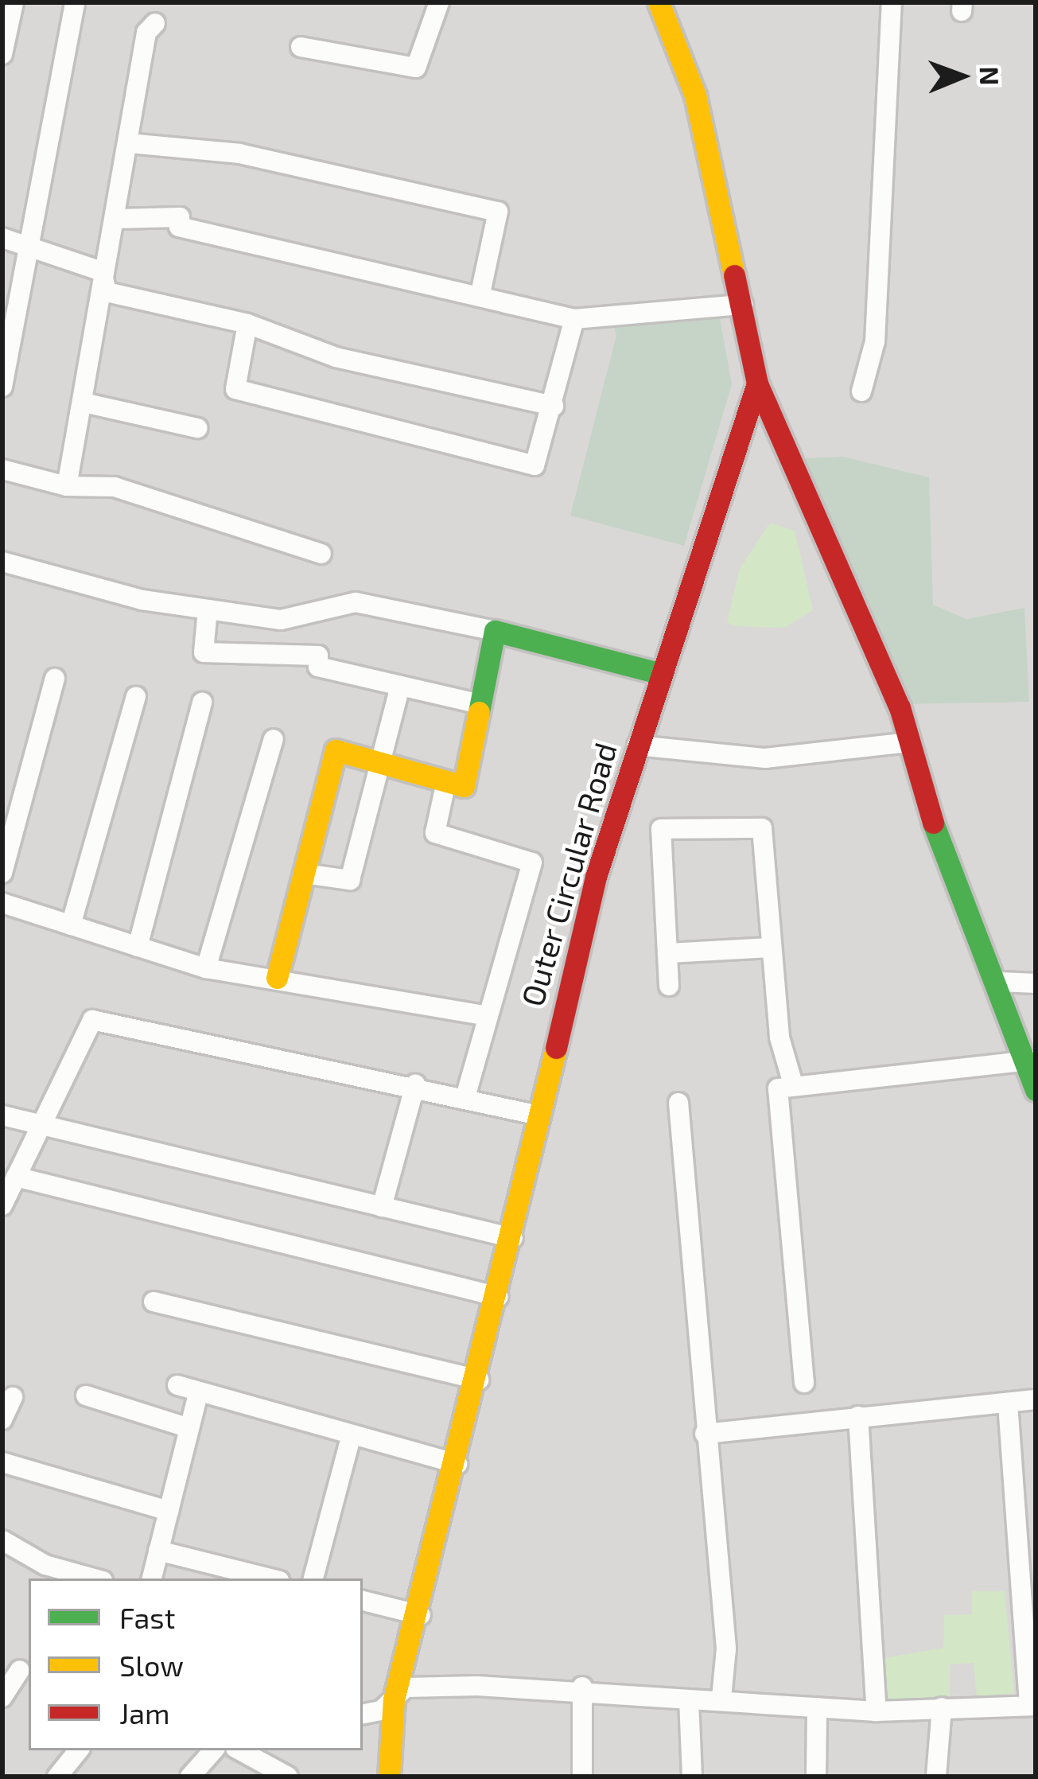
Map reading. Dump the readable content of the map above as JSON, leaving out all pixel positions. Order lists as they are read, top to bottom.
{
  "streets": {
    "main road": ["Outer Circular Road"]
  },
  "legend": ["Fast", "Slow", "Jam"],
  "north": "right"
}
